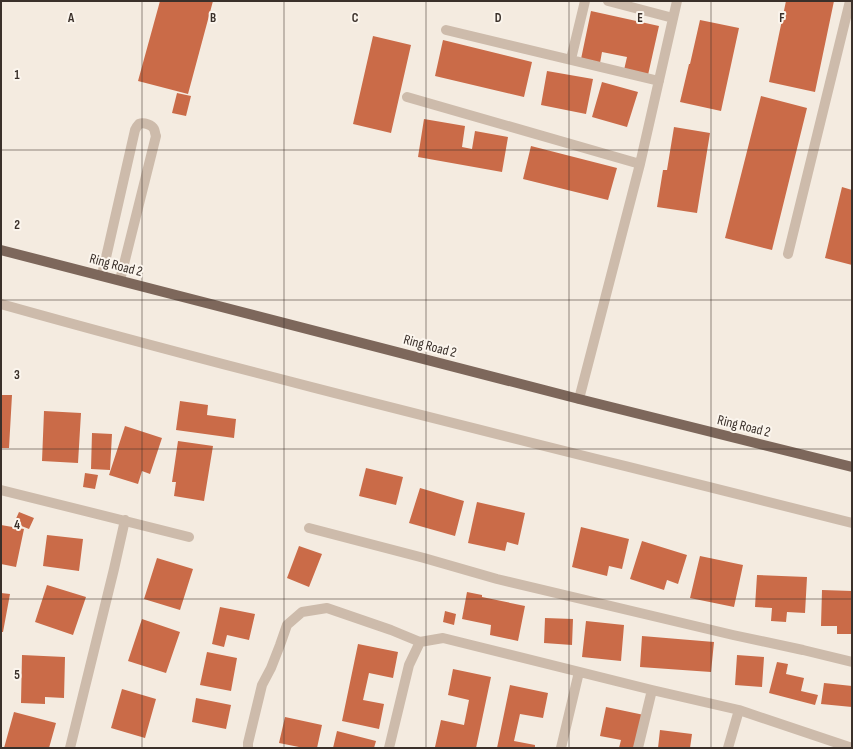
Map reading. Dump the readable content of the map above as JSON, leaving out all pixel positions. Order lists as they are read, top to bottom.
{
  "streets": {
    "main road": ["Ring Road 2"]
  },
  "grid": {
    "columns": [
      "A",
      "B",
      "C",
      "D",
      "E",
      "F"
    ],
    "rows": [
      "1",
      "2",
      "3",
      "4",
      "5"
    ]
  }
}
